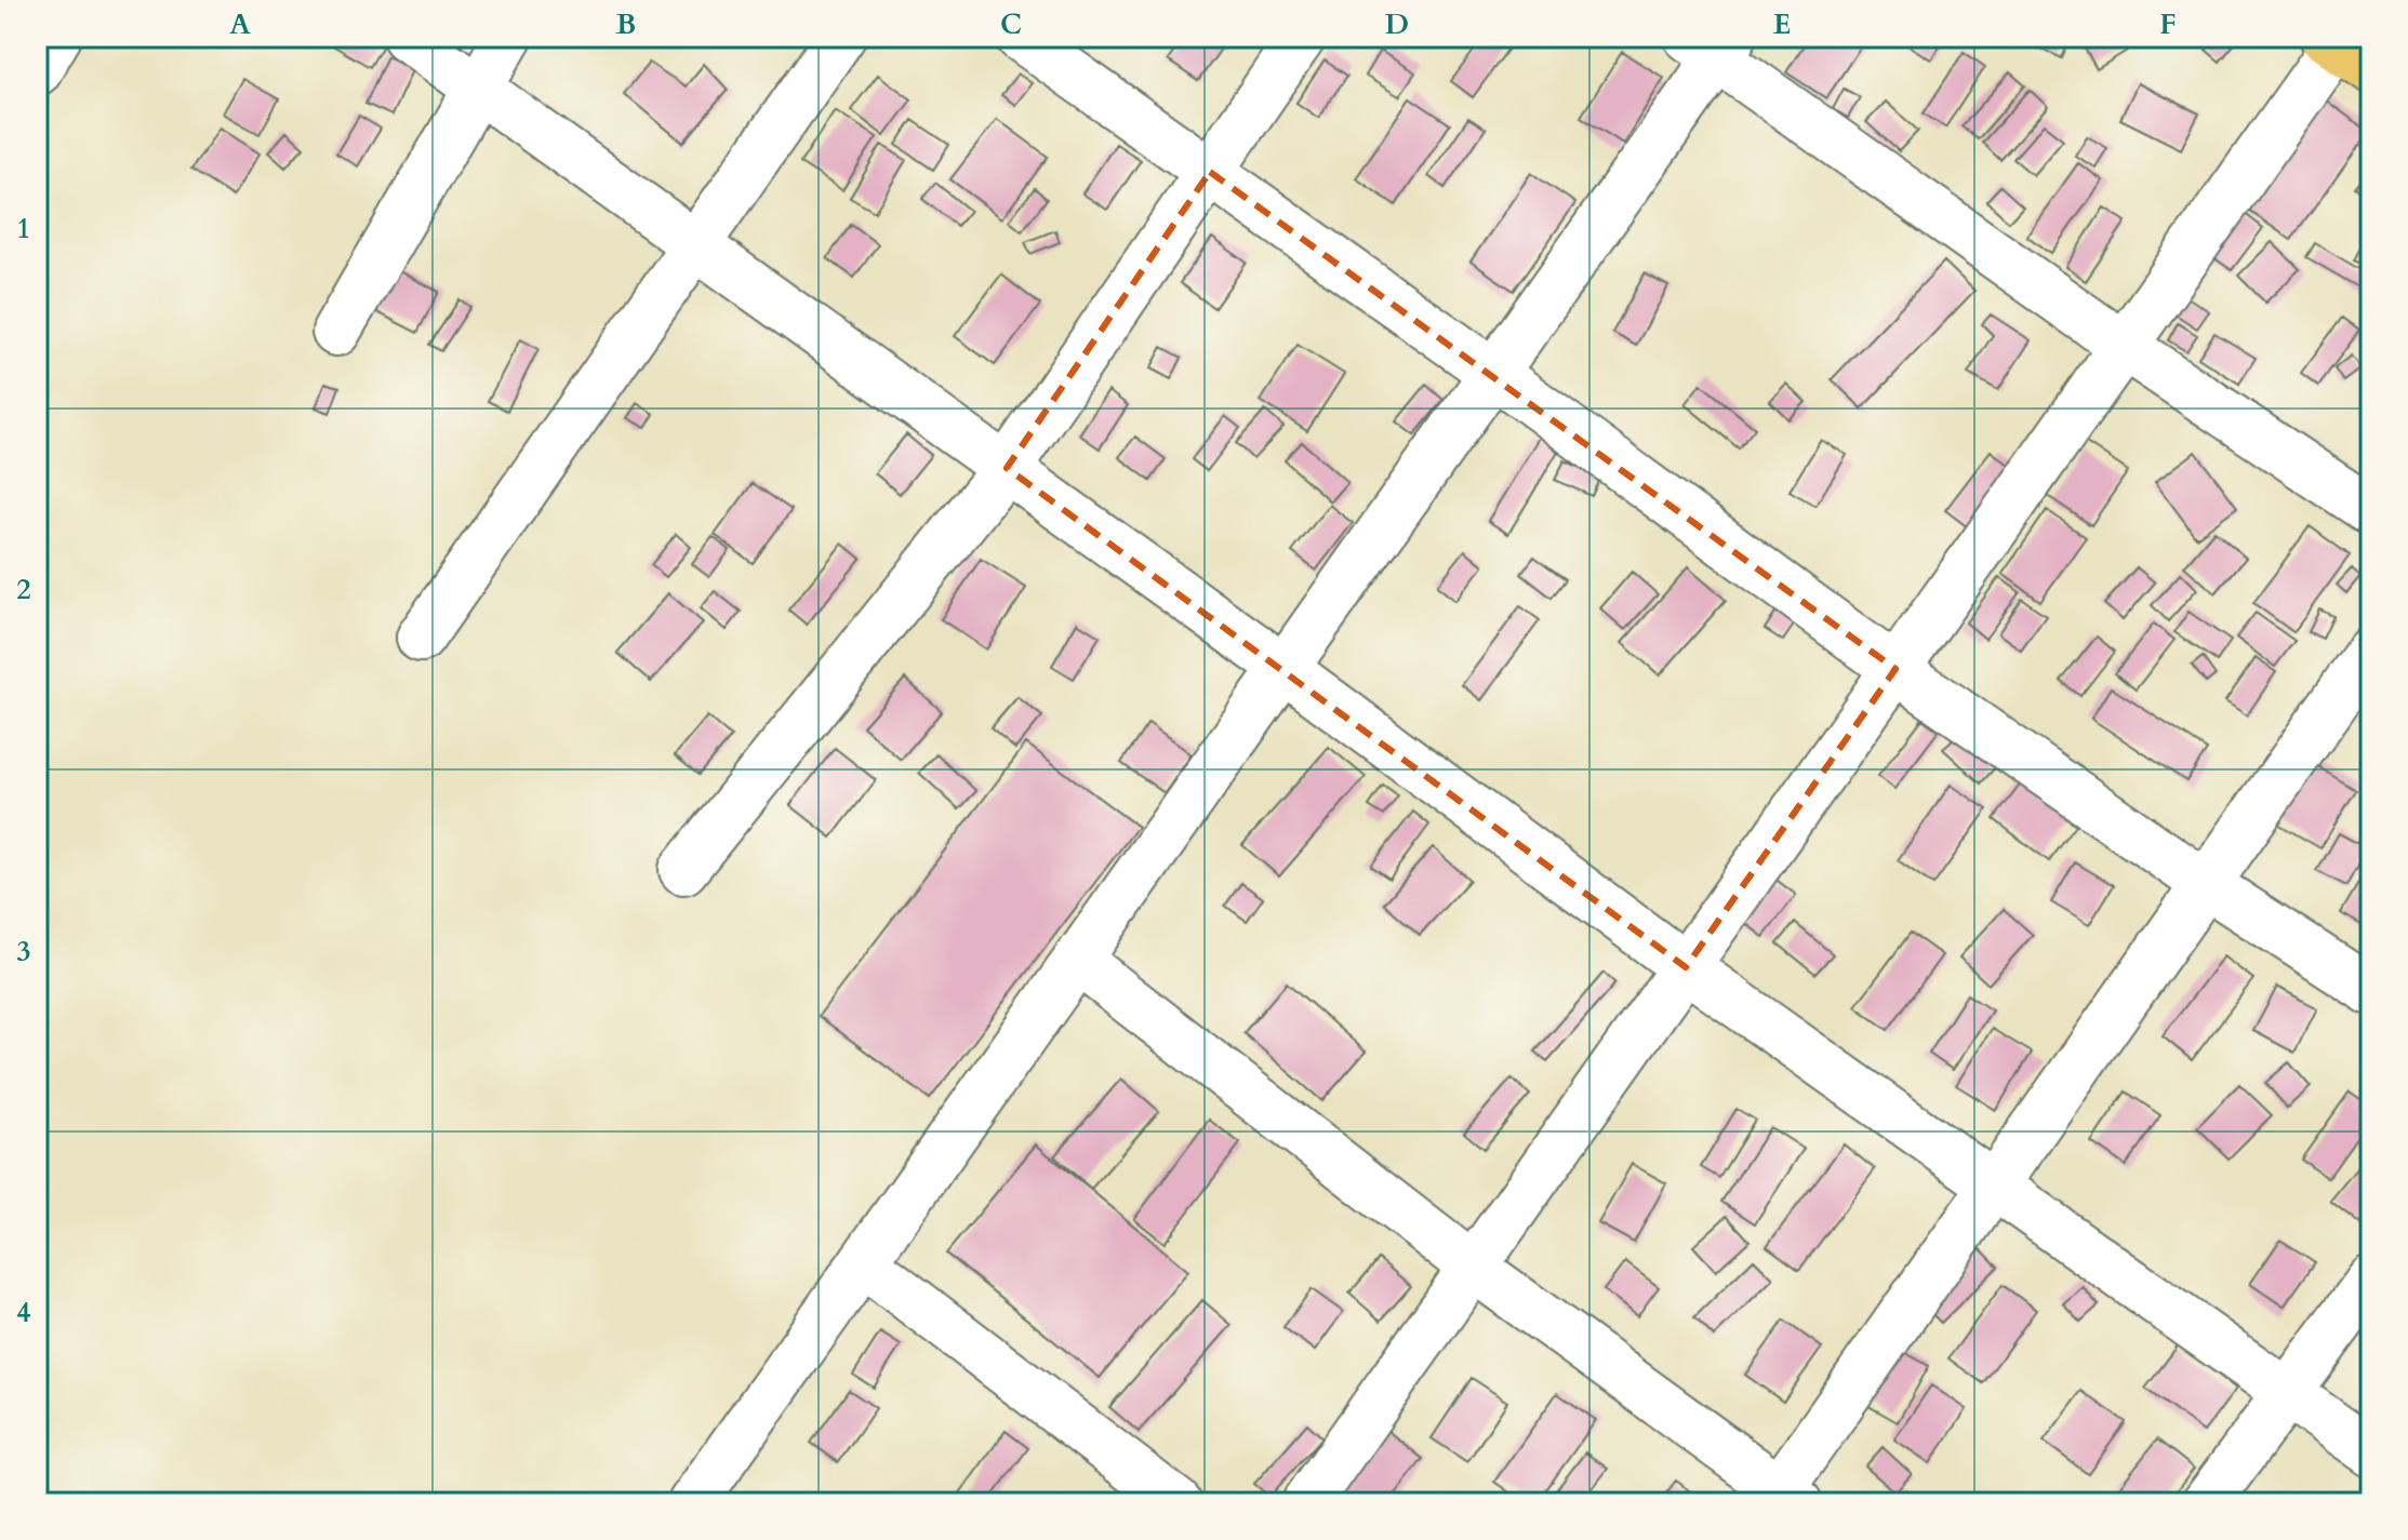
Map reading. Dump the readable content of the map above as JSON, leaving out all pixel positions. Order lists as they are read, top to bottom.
{
  "grid": {
    "columns": [
      "A",
      "B",
      "C",
      "D",
      "E",
      "F"
    ],
    "rows": [
      "1",
      "2",
      "3",
      "4"
    ]
  }
}
